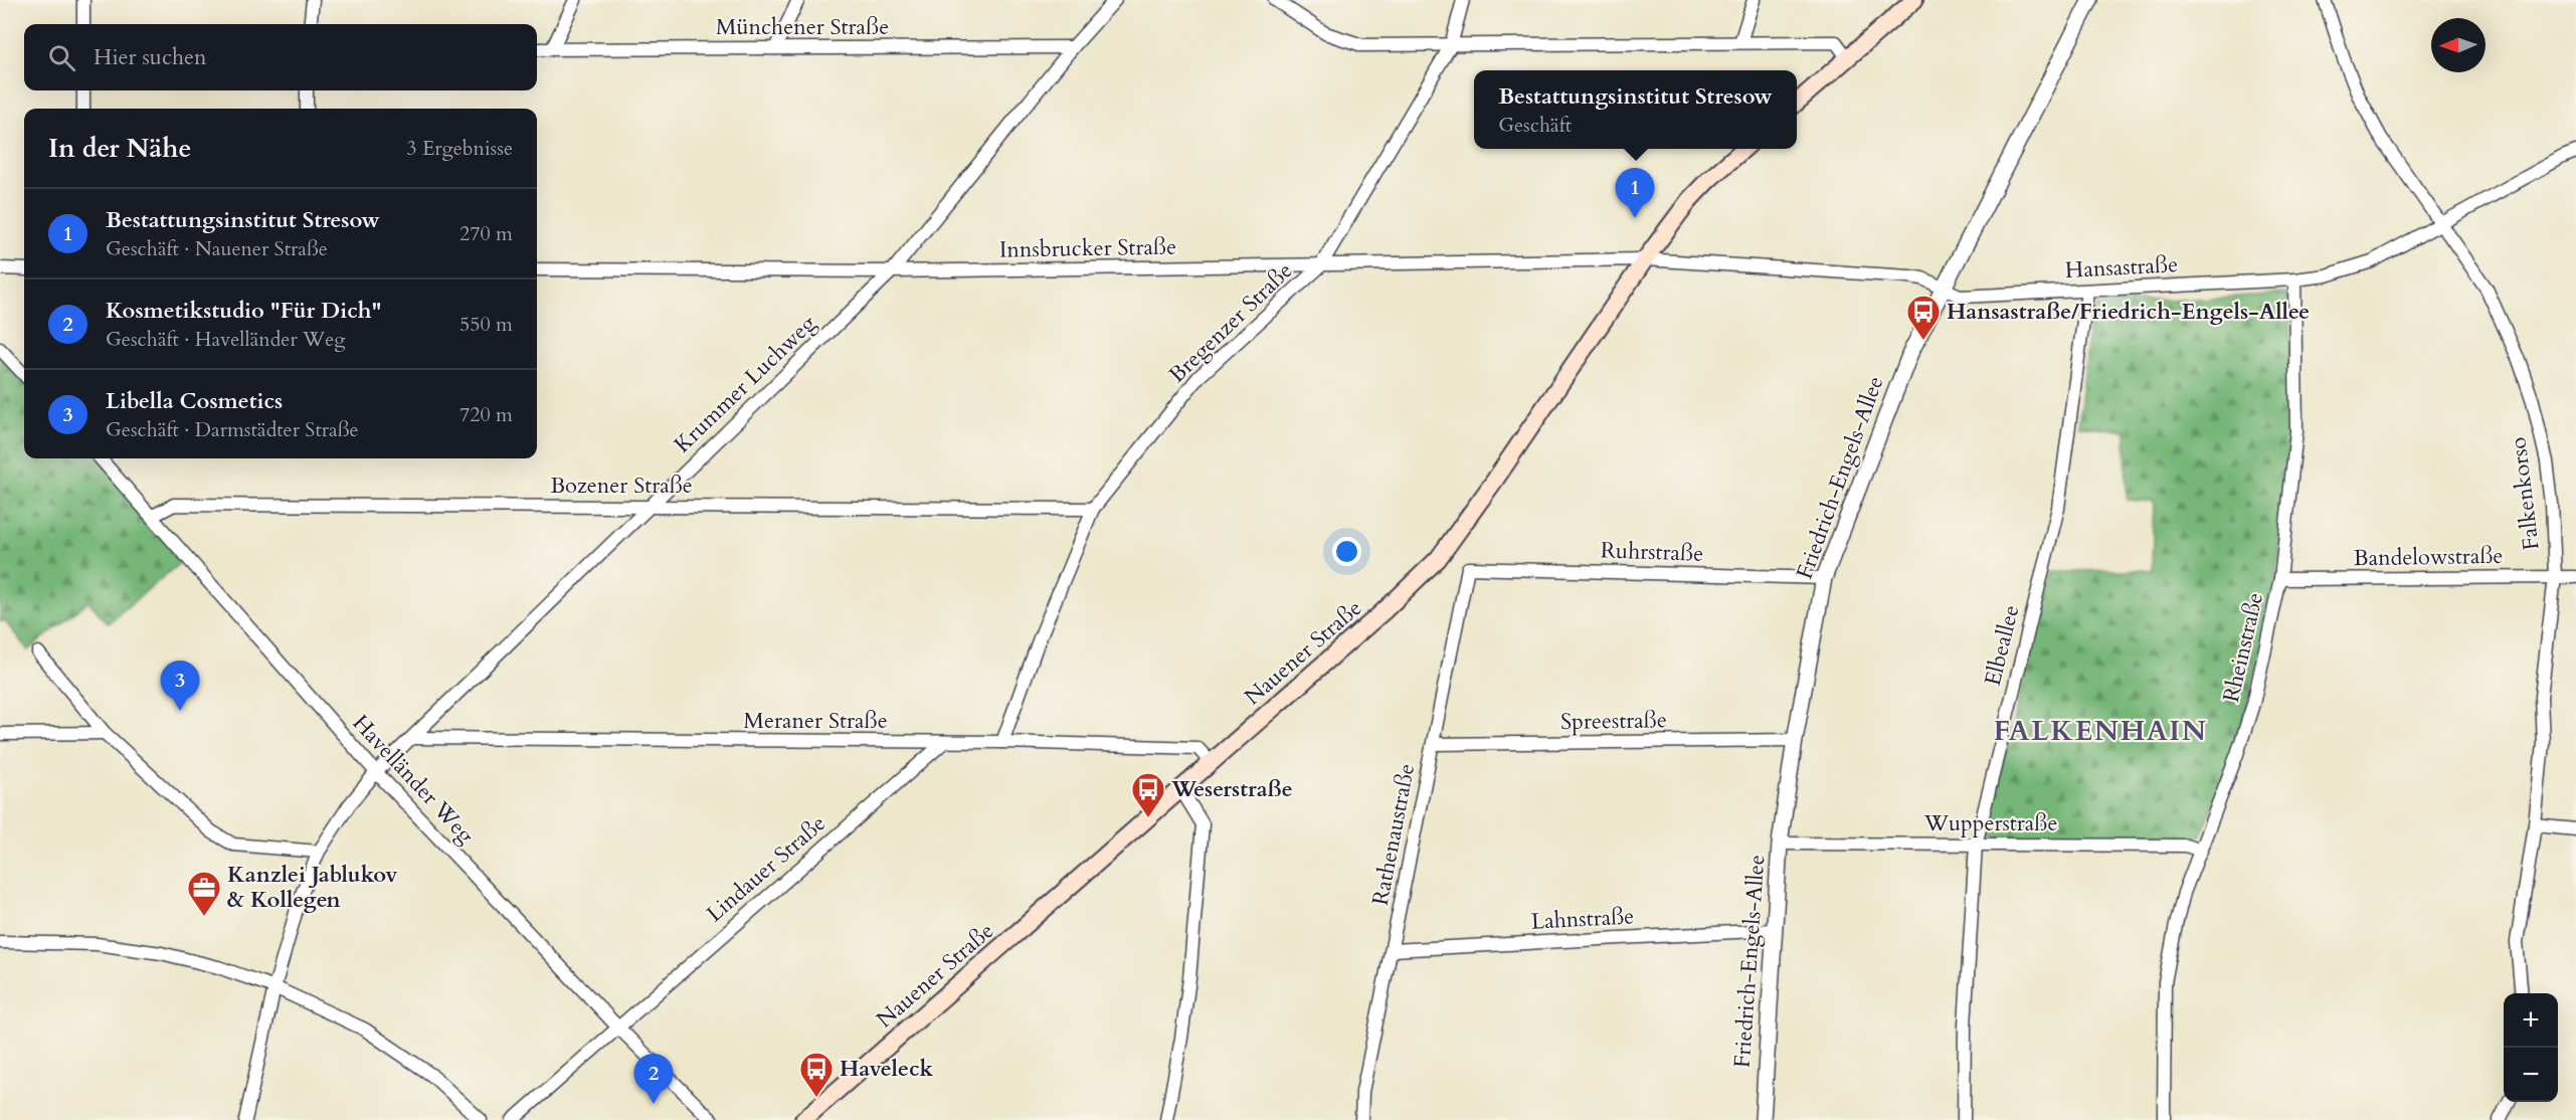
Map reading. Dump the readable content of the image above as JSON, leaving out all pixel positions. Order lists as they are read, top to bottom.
{
  "streets": {
    "main road": ["Nauener Straße"],
    "street": [
      "Münchener Straße",
      "Innsbrucker Straße",
      "Hansastraße",
      "Bregenzer Straße",
      "Krummer Luchweg",
      "Friedrich-Engels-Allee",
      "Bozener Straße",
      "Falkenkorso",
      "Ruhrstraße",
      "Bandelowstraße",
      "Elbeallee",
      "Rheinstraße",
      "Meraner Straße",
      "Spreestraße",
      "Havelländer Weg",
      "Wupperstraße",
      "Rathenaustraße",
      "Lindauer Straße",
      "Lahnstraße"
    ]
  },
  "crossings": [
    ["Münchener Straße", "Krummer Luchweg"],
    ["Innsbrucker Straße", "Hansastraße"],
    ["Innsbrucker Straße", "Bregenzer Straße"],
    ["Innsbrucker Straße", "Krummer Luchweg"],
    ["Innsbrucker Straße", "Nauener Straße"],
    ["Hansastraße", "Friedrich-Engels-Allee"],
    ["Hansastraße", "Falkenkorso"],
    ["Hansastraße", "Elbeallee"],
    ["Hansastraße", "Rheinstraße"],
    ["Hansastraße", "Nauener Straße"],
    ["Bregenzer Straße", "Bozener Straße"],
    ["Bregenzer Straße", "Meraner Straße"],
    ["Krummer Luchweg", "Bozener Straße"],
    ["Krummer Luchweg", "Meraner Straße"],
    ["Krummer Luchweg", "Havelländer Weg"],
    ["Friedrich-Engels-Allee", "Ruhrstraße"],
    ["Friedrich-Engels-Allee", "Spreestraße"],
    ["Friedrich-Engels-Allee", "Wupperstraße"],
    ["Friedrich-Engels-Allee", "Lahnstraße"],
    ["Bozener Straße", "Havelländer Weg"],
    ["Falkenkorso", "Bandelowstraße"],
    ["Ruhrstraße", "Rathenaustraße"],
    ["Bandelowstraße", "Rheinstraße"],
    ["Elbeallee", "Wupperstraße"],
    ["Rheinstraße", "Wupperstraße"],
    ["Nauener Straße", "Meraner Straße"],
    ["Meraner Straße", "Lindauer Straße"],
    ["Spreestraße", "Rathenaustraße"],
    ["Havelländer Weg", "Lindauer Straße"],
    ["Rathenaustraße", "Lahnstraße"]
  ],
  "districts": ["FALKENHAIN"],
  "places": {
    "bus stop": ["Hansastraße/Friedrich-Engels-Allee", "Weserstraße", "Haveleck"],
    "office": ["Kanzlei Jablukov & Kollegen"]
  },
  "north": "left",
  "page": {
    "search": "Hier suchen",
    "popup": ["Bestattungsinstitut Stresow", "Geschäft"],
    "heading": ["In der Nähe", "3 Ergebnisse"],
    "pins": ["1", "3", "2"],
    "list": [
      {
        "mark": "1",
        "name": "Bestattungsinstitut Stresow",
        "note": "Geschäft · Nauener Straße",
        "value": "270 m"
      },
      {
        "mark": "2",
        "name": "Kosmetikstudio \"Für Dich\"",
        "note": "Geschäft · Havelländer Weg",
        "value": "550 m"
      },
      {
        "mark": "3",
        "name": "Libella Cosmetics",
        "note": "Geschäft · Darmstädter Straße",
        "value": "720 m"
      }
    ],
    "map_buttons": ["+", "−"]
  }
}
